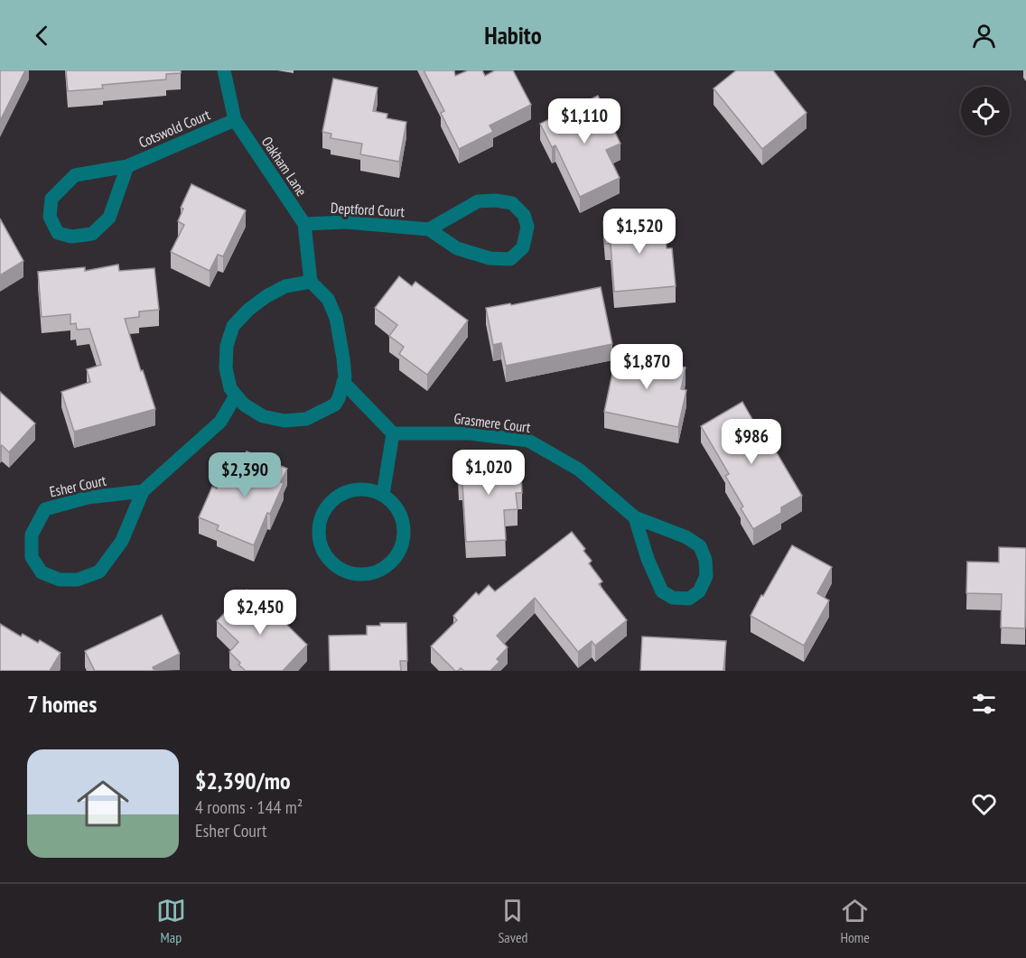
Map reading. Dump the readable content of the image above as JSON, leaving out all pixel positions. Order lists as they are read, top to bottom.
{
  "streets": {
    "street": [
      "Cotswold Court",
      "Oakham Lane",
      "Deptford Court",
      "Grasmere Court",
      "Esher Court"
    ]
  },
  "crossings": [
    ["Cotswold Court", "Oakham Lane"],
    ["Oakham Lane", "Deptford Court"],
    ["Oakham Lane", "Esher Court"]
  ],
  "page": {
    "header": "Habito",
    "price": [
      "$1,110",
      "$1,520",
      "$1,870",
      "$986",
      "$1,020",
      "$2,390",
      "$2,450"
    ],
    "heading": "7 homes",
    "list": [
      {
        "name": "$2,390/mo",
        "note": "4 rooms · 144 m² · Esher Court"
      }
    ],
    "tabs": ["Map", "Saved", "Home"]
  }
}
